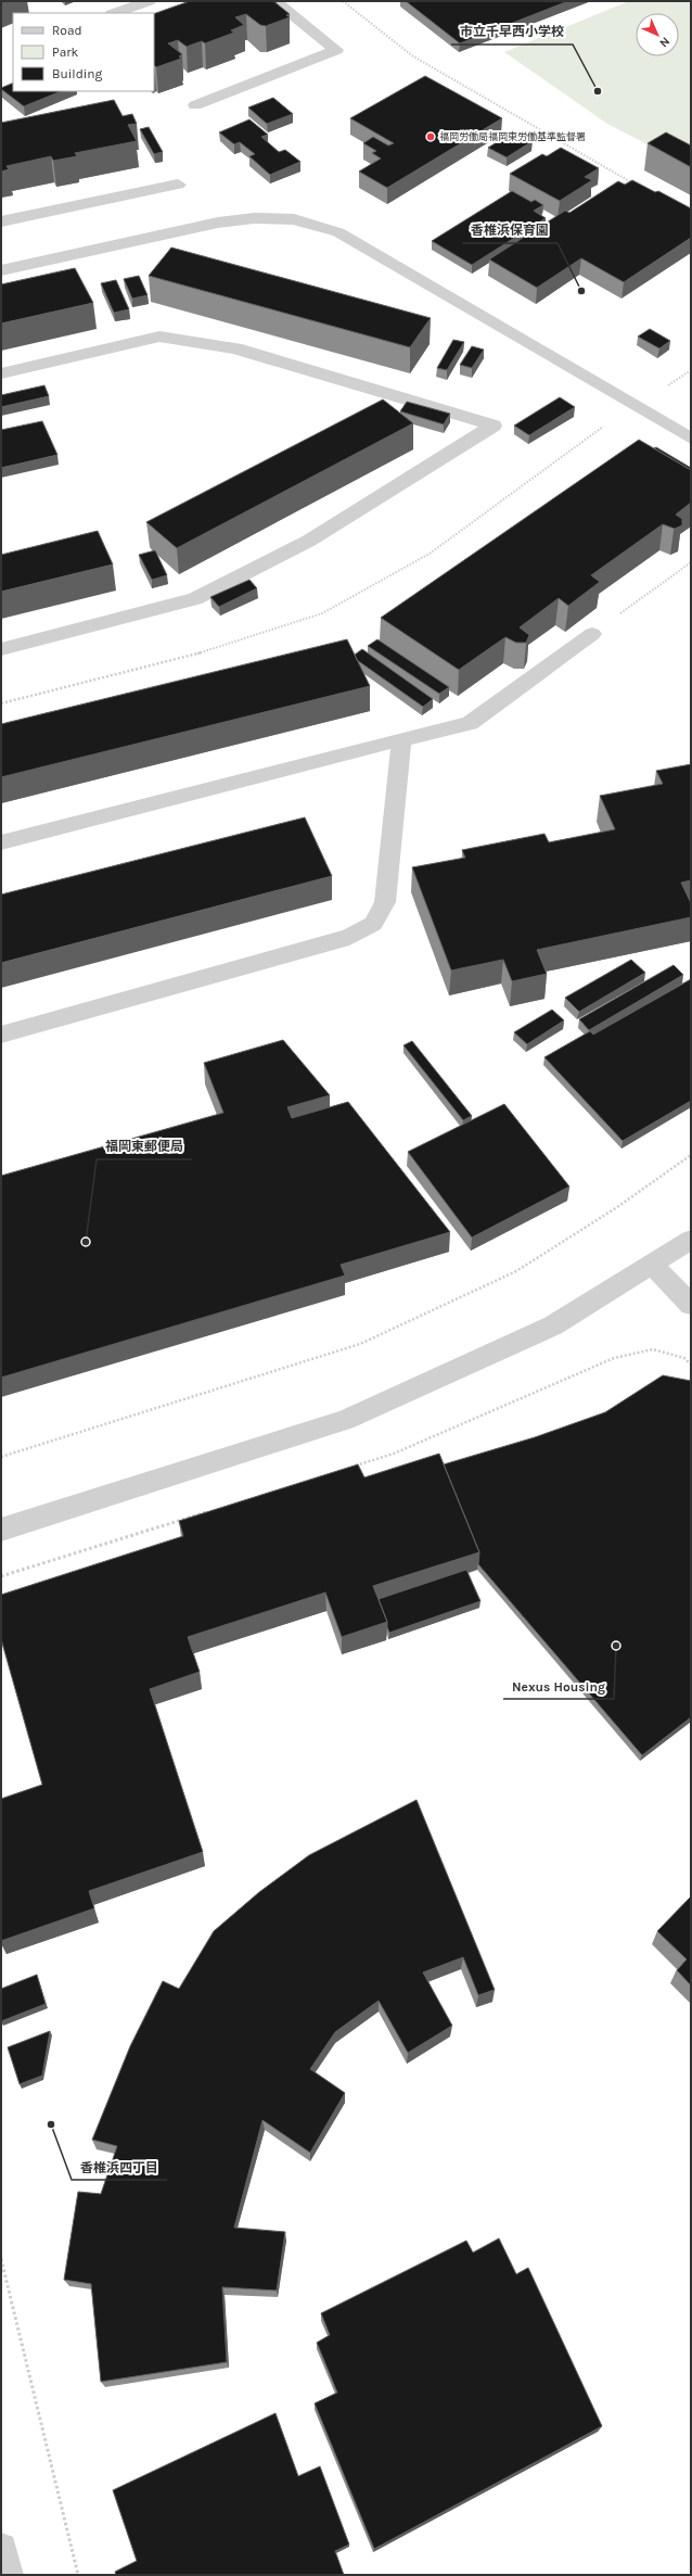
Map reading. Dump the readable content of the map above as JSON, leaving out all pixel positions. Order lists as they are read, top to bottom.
{
  "places": [
    "市立千早西小学校",
    "福岡労働局福岡東労働基準監督署",
    "香椎浜保育園",
    "福岡東郵便局",
    "Nexus Housing",
    "香椎浜四丁目"
  ],
  "legend": ["Road", "Park", "Building"],
  "north": "bottom right"
}
